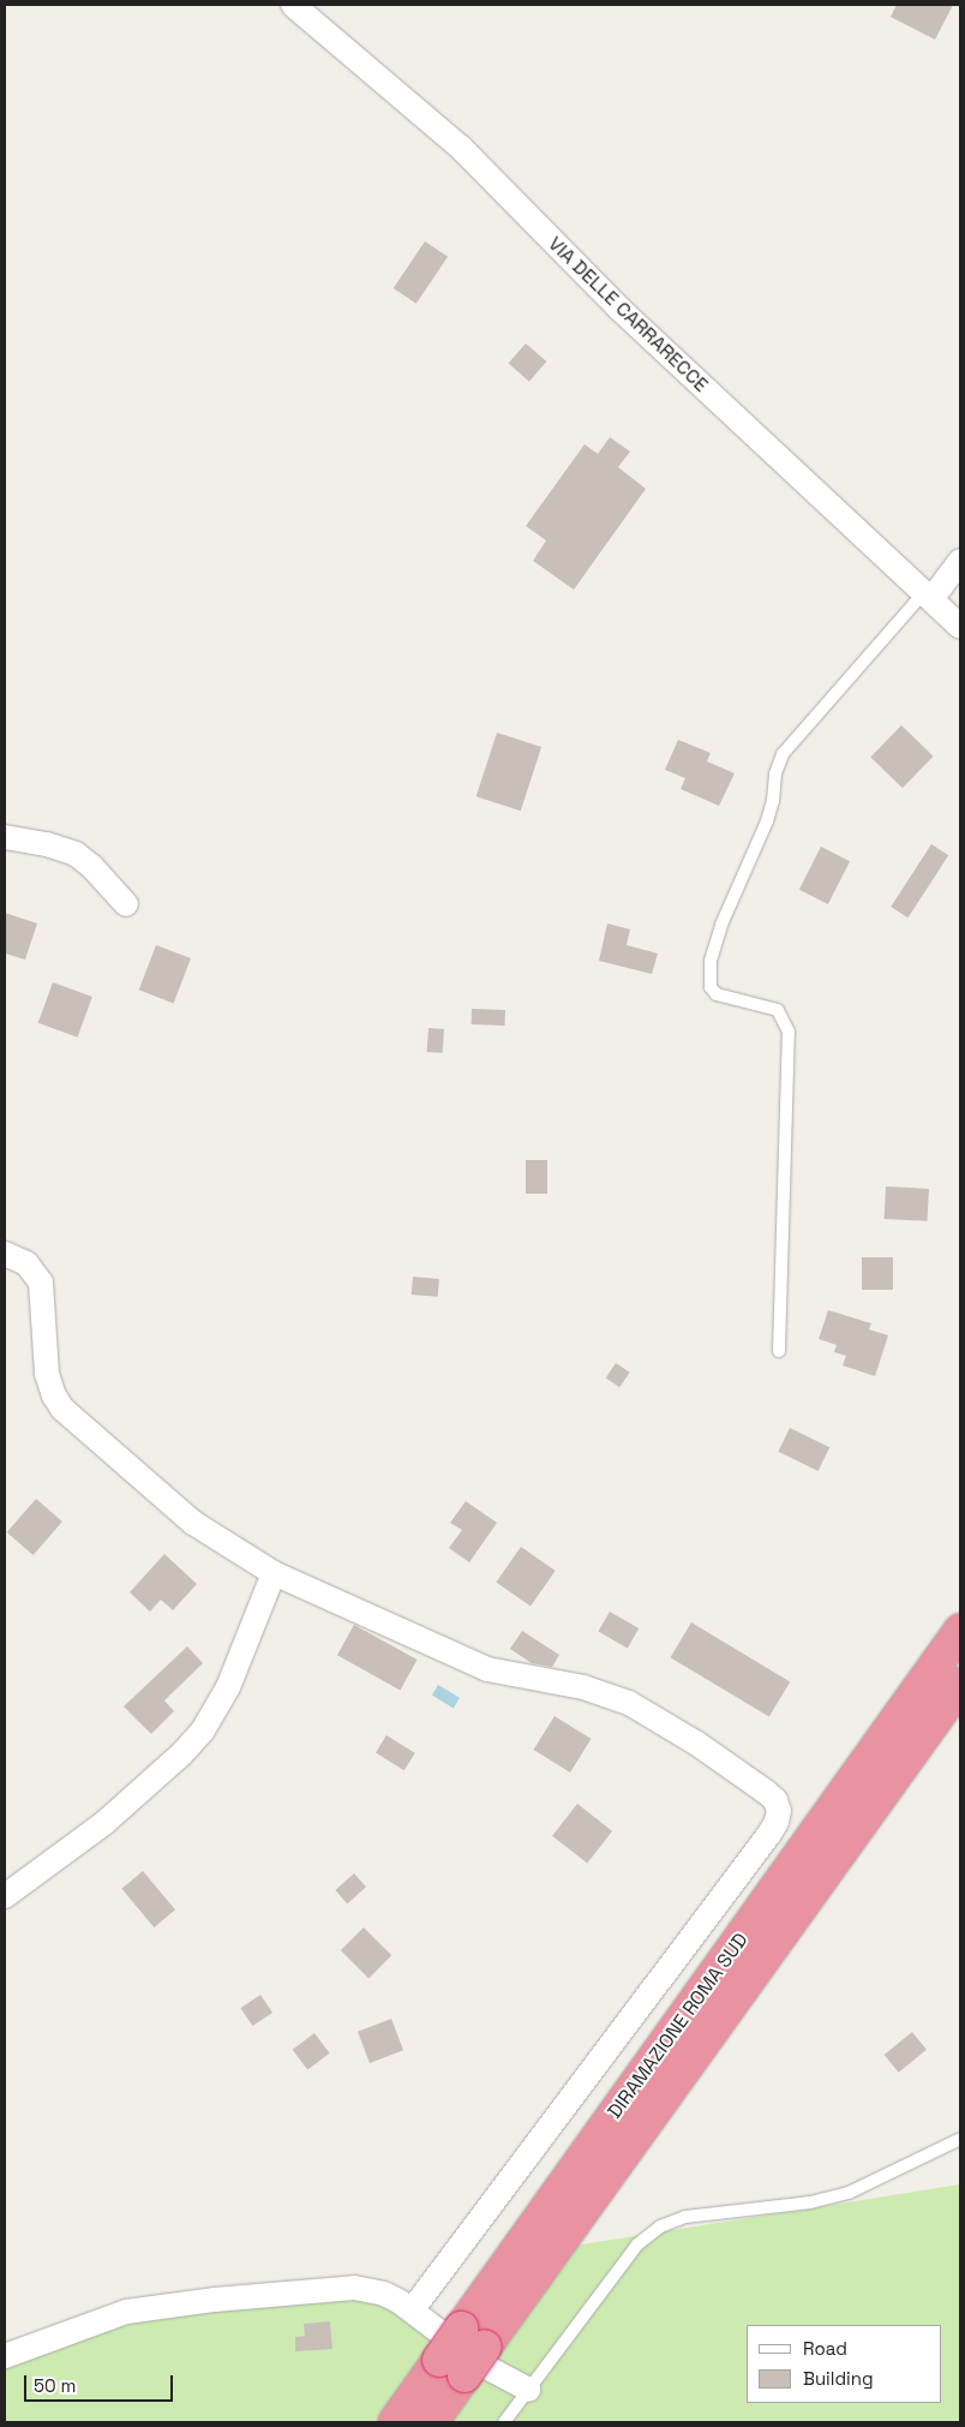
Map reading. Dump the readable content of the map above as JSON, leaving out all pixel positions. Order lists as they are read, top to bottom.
{
  "streets": {
    "highway": ["DIRAMAZIONE ROMA SUD"],
    "street": ["VIA DELLE CARRARECCE"]
  },
  "legend": ["Road", "Building"],
  "scale_bar": "50 m"
}
